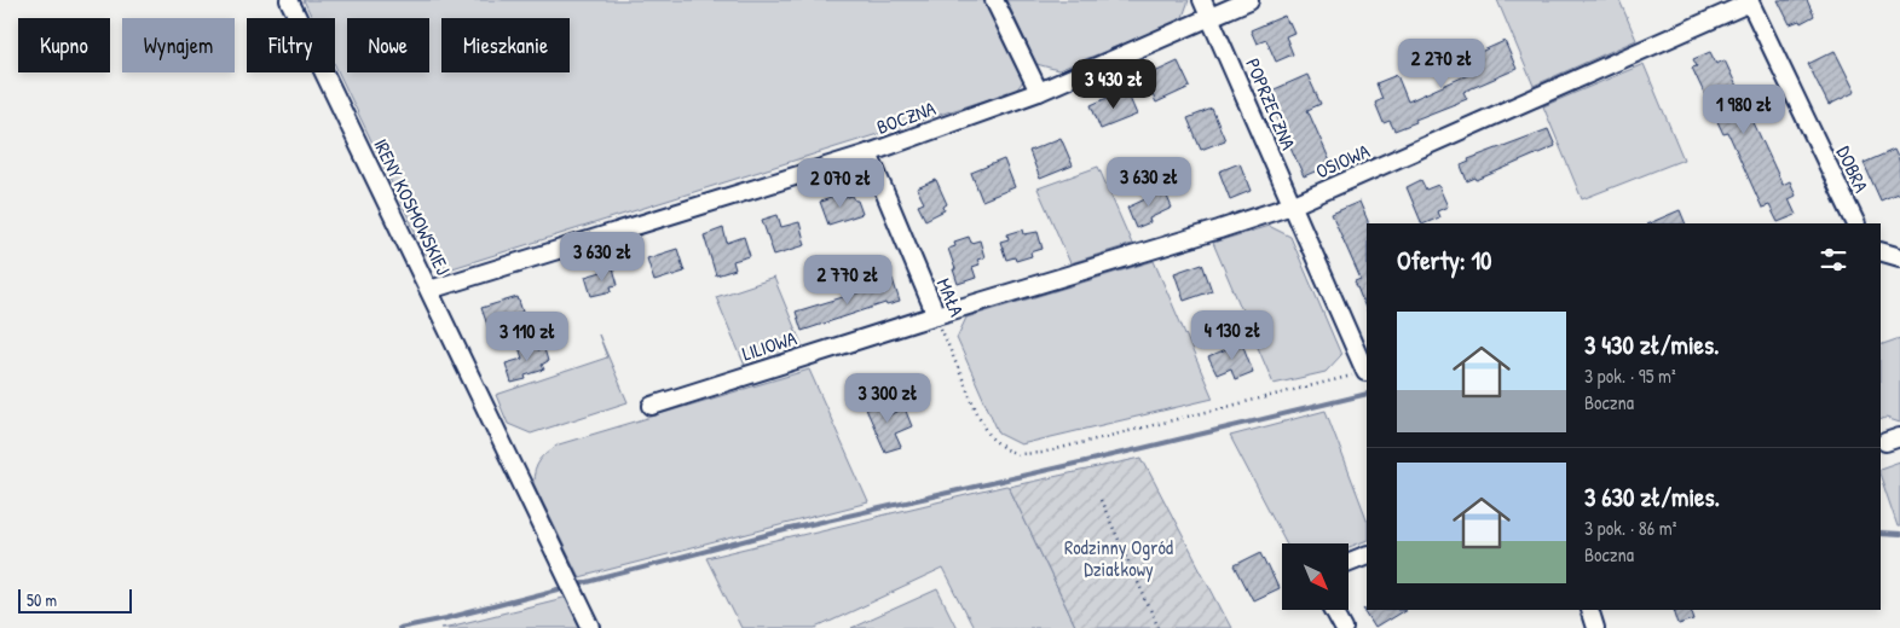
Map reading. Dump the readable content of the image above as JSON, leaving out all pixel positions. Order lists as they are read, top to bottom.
{
  "streets": {
    "street": [
      "POPRZECZNA",
      "BOCZNA",
      "OSIOWA",
      "DOBRA",
      "IRENY KOSMOWSKIEJ",
      "MAŁA",
      "LILIOWA"
    ]
  },
  "crossings": [
    ["POPRZECZNA", "BOCZNA"],
    ["POPRZECZNA", "OSIOWA"],
    ["POPRZECZNA", "MAŁA"],
    ["BOCZNA", "IRENY KOSMOWSKIEJ"],
    ["BOCZNA", "MAŁA"],
    ["OSIOWA", "DOBRA"],
    ["OSIOWA", "MAŁA"],
    ["OSIOWA", "LILIOWA"],
    ["MAŁA", "LILIOWA"]
  ],
  "parks": ["Rodzinny Ogród Działkowy"],
  "scale_bar": "50 m",
  "north": "bottom right",
  "page": {
    "chip": [
      "Kupno",
      "Wynajem",
      "Filtry",
      "Nowe",
      "Mieszkanie"
    ],
    "price": [
      "2 270 zł",
      "3 430 zł",
      "1 980 zł",
      "3 630 zł",
      "2 070 zł",
      "3 630 zł",
      "2 770 zł",
      "4 130 zł",
      "3 110 zł",
      "3 300 zł"
    ],
    "heading": "Oferty: 10",
    "list": [
      {
        "name": "3 430 zł/mies.",
        "note": "3 pok. · 95 m² · Boczna"
      },
      {
        "name": "3 630 zł/mies.",
        "note": "3 pok. · 86 m² · Boczna"
      }
    ],
    "scale": "50 m"
  }
}
